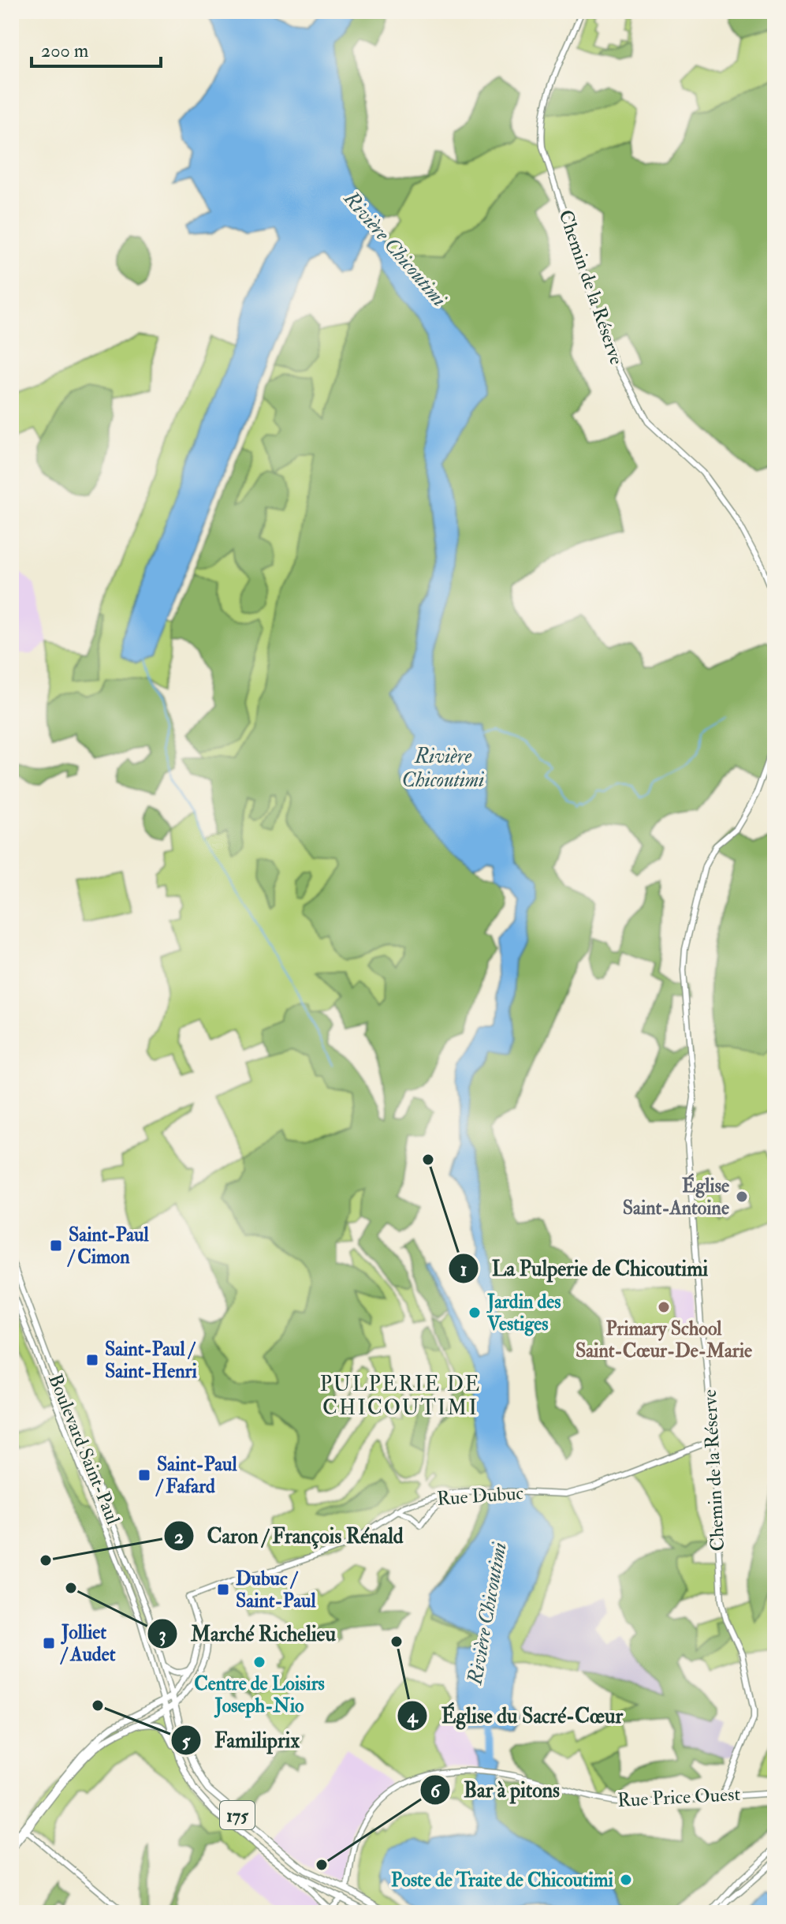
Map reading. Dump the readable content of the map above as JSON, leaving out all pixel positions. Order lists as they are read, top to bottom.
{
  "streets": {
    "main road": ["Boulevard Saint-Paul", "175"],
    "street": ["Chemin de la Réserve", "Rue Dubuc", "Rue Price Ouest"]
  },
  "crossings": [
    ["Chemin de la Réserve", "Rue Dubuc"],
    ["Chemin de la Réserve", "Rue Price Ouest"],
    ["Boulevard Saint-Paul", "Rue Price Ouest"]
  ],
  "districts": ["PULPERIE DE CHICOUTIMI"],
  "water": ["Rivière Chicoutimi"],
  "places": {
    "other": [
      "La Pulperie de Chicoutimi",
      "Église Saint-Antoine",
      "Primary School Saint-Cœur-De-Marie",
      "Jardin des Vestiges",
      "Caron / François Rénald",
      "Marché Richelieu",
      "Église du Sacré-Cœur",
      "Centre de Loisirs Joseph-Nio",
      "Familiprix",
      "Bar à pitons",
      "Poste de Traite de Chicoutimi"
    ],
    "transit": [
      "Saint-Paul / Cimon",
      "Saint-Paul / Saint-Henri",
      "Saint-Paul / Fafard",
      "Dubuc / Saint-Paul",
      "Jolliet / Audet"
    ]
  },
  "scale_bar": "200 m"
}
